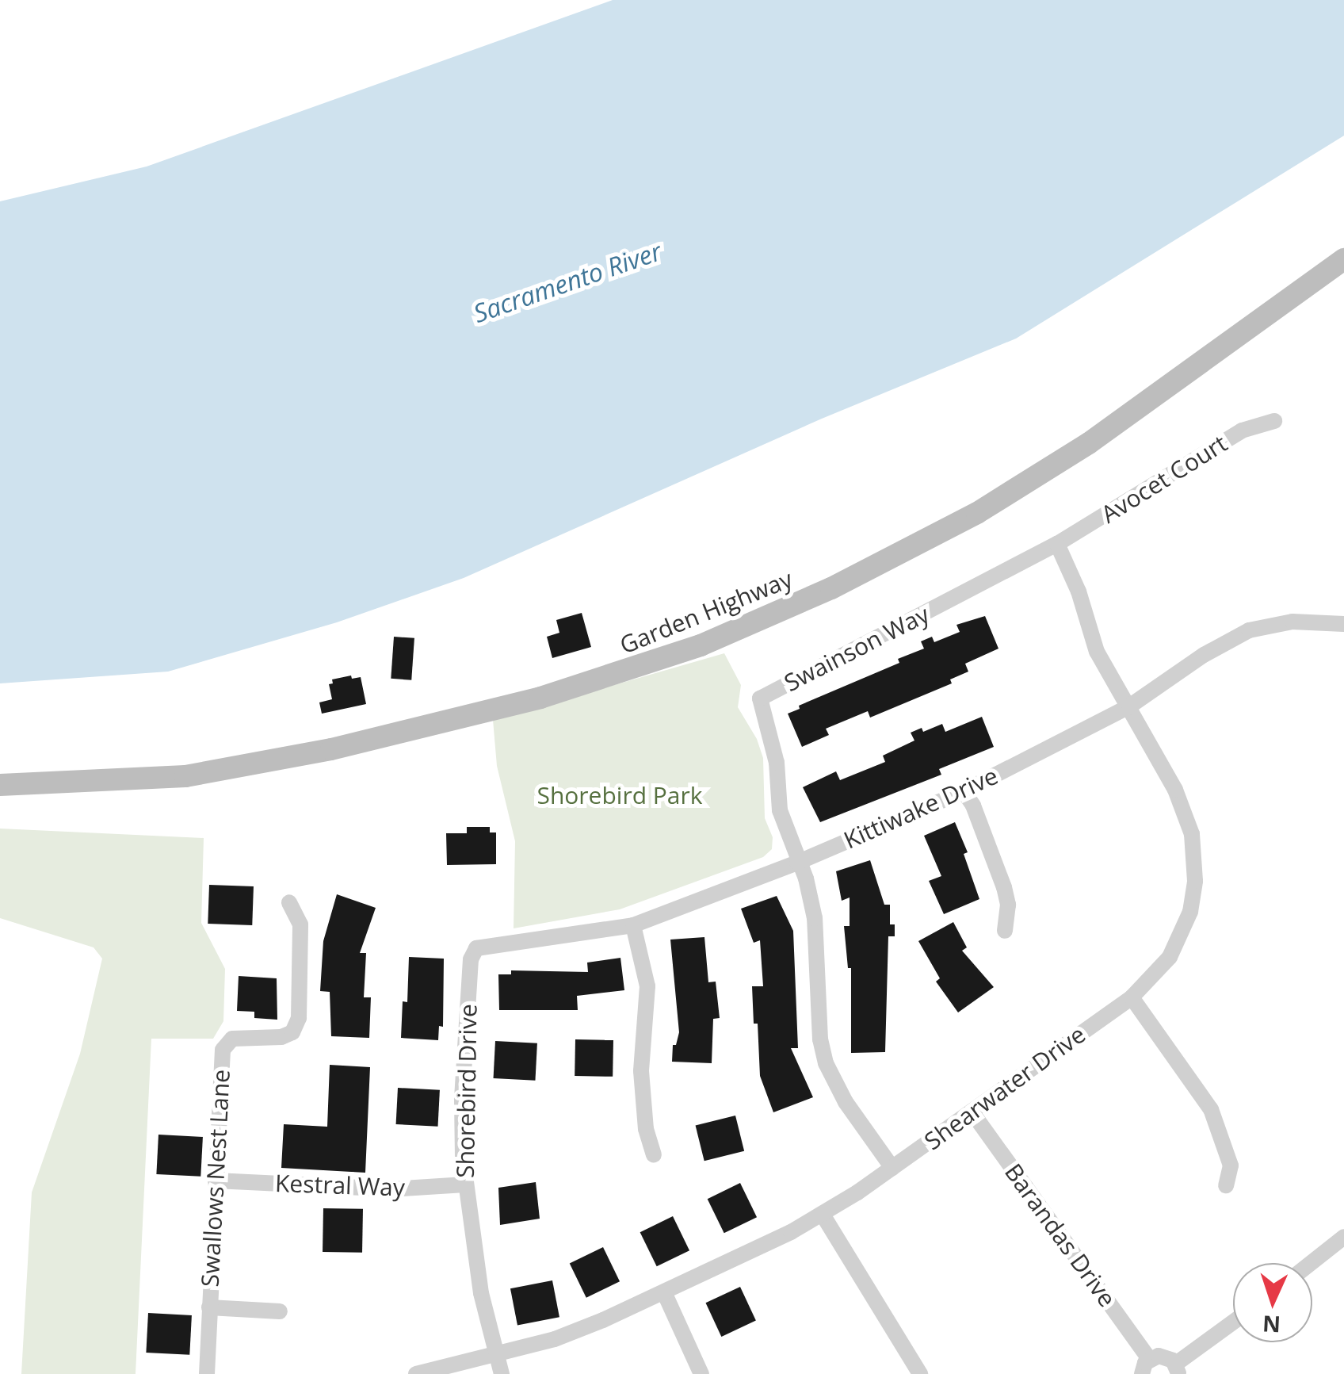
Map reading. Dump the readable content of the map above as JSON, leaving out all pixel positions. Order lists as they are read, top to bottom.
{
  "streets": {
    "main road": ["Garden Highway"],
    "street": [
      "Avocet Court",
      "Swainson Way",
      "Kittiwake Drive",
      "Shearwater Drive",
      "Shorebird Drive",
      "Swallows Nest Lane",
      "Kestral Way",
      "Barandas Drive"
    ]
  },
  "crossings": [
    ["Avocet Court", "Swainson Way"],
    ["Avocet Court", "Shearwater Drive"],
    ["Swainson Way", "Kittiwake Drive"],
    ["Swainson Way", "Shearwater Drive"],
    ["Kittiwake Drive", "Shearwater Drive"],
    ["Kittiwake Drive", "Shorebird Drive"],
    ["Shearwater Drive", "Shorebird Drive"],
    ["Shearwater Drive", "Barandas Drive"],
    ["Shorebird Drive", "Kestral Way"],
    ["Swallows Nest Lane", "Kestral Way"]
  ],
  "water": ["Sacramento River"],
  "parks": ["Shorebird Park"],
  "north": "bottom"
}
